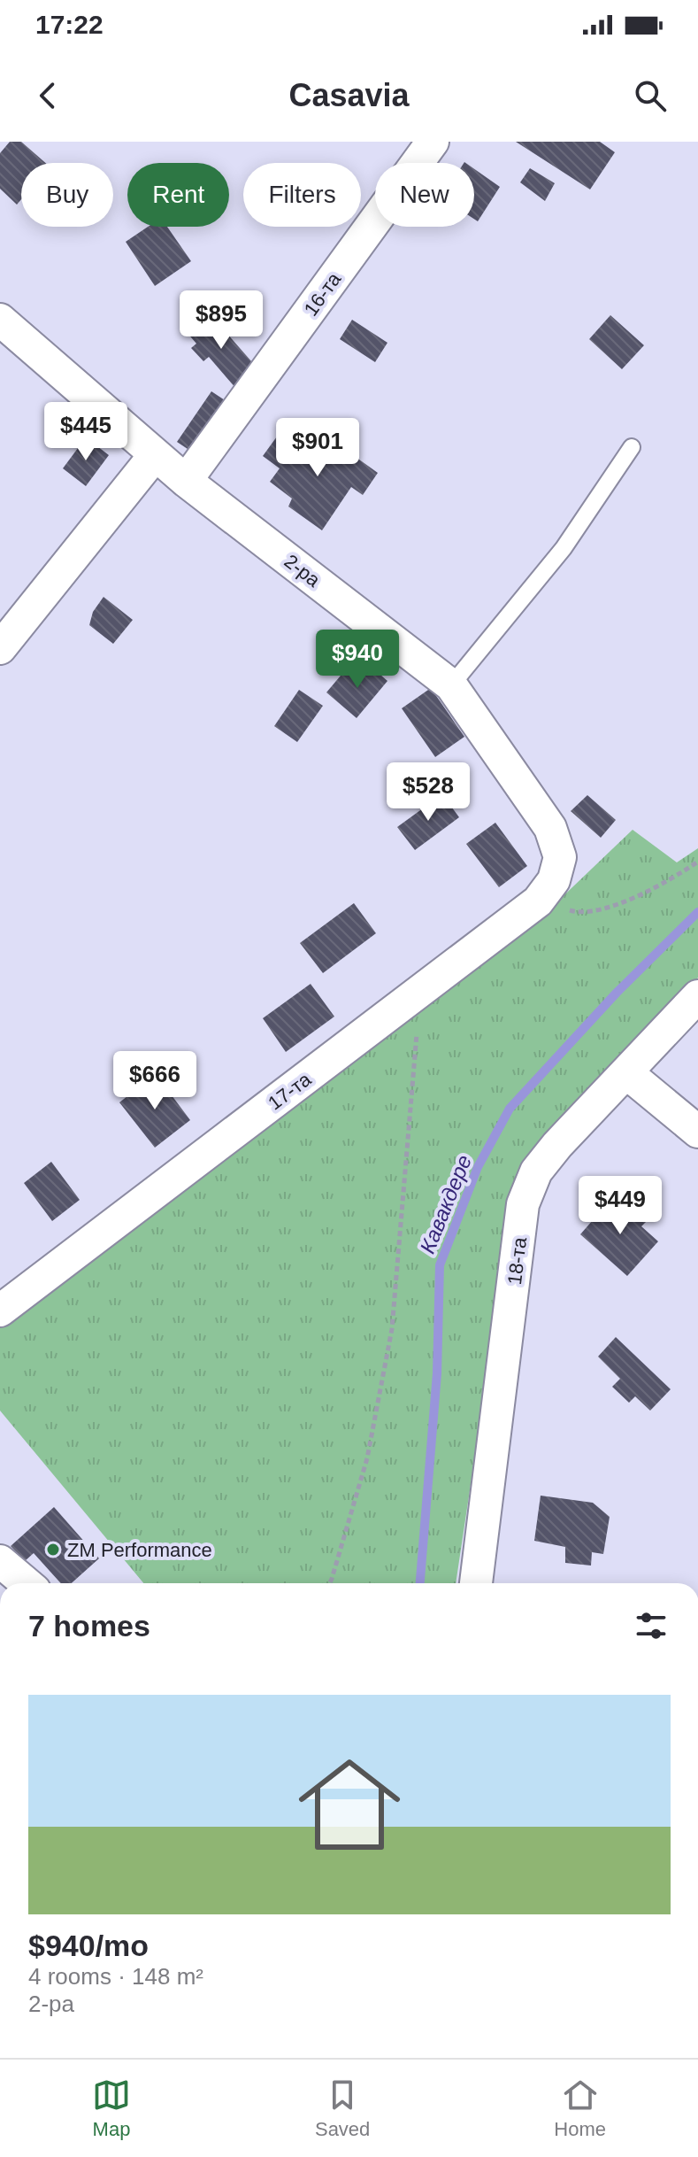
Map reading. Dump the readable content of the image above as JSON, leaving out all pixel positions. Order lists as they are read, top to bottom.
{
  "streets": {
    "street": [
      "16-та",
      "2-ра",
      "17-та",
      "18-та"
    ]
  },
  "crossings": [
    ["16-та", "2-ра"],
    ["2-ра", "17-та"]
  ],
  "water": ["Кавакдере"],
  "places": ["ZM Performance"],
  "page": {
    "status": "17:22",
    "header": "Casavia",
    "chip": [
      "Buy",
      "Rent",
      "Filters",
      "New"
    ],
    "price": [
      "$895",
      "$445",
      "$901",
      "$940",
      "$528",
      "$666",
      "$449"
    ],
    "heading": "7 homes",
    "list": [
      {
        "name": "$940/mo",
        "note": "4 rooms · 148 m² · 2-ра"
      }
    ],
    "tabs": ["Map", "Saved", "Home"]
  }
}
